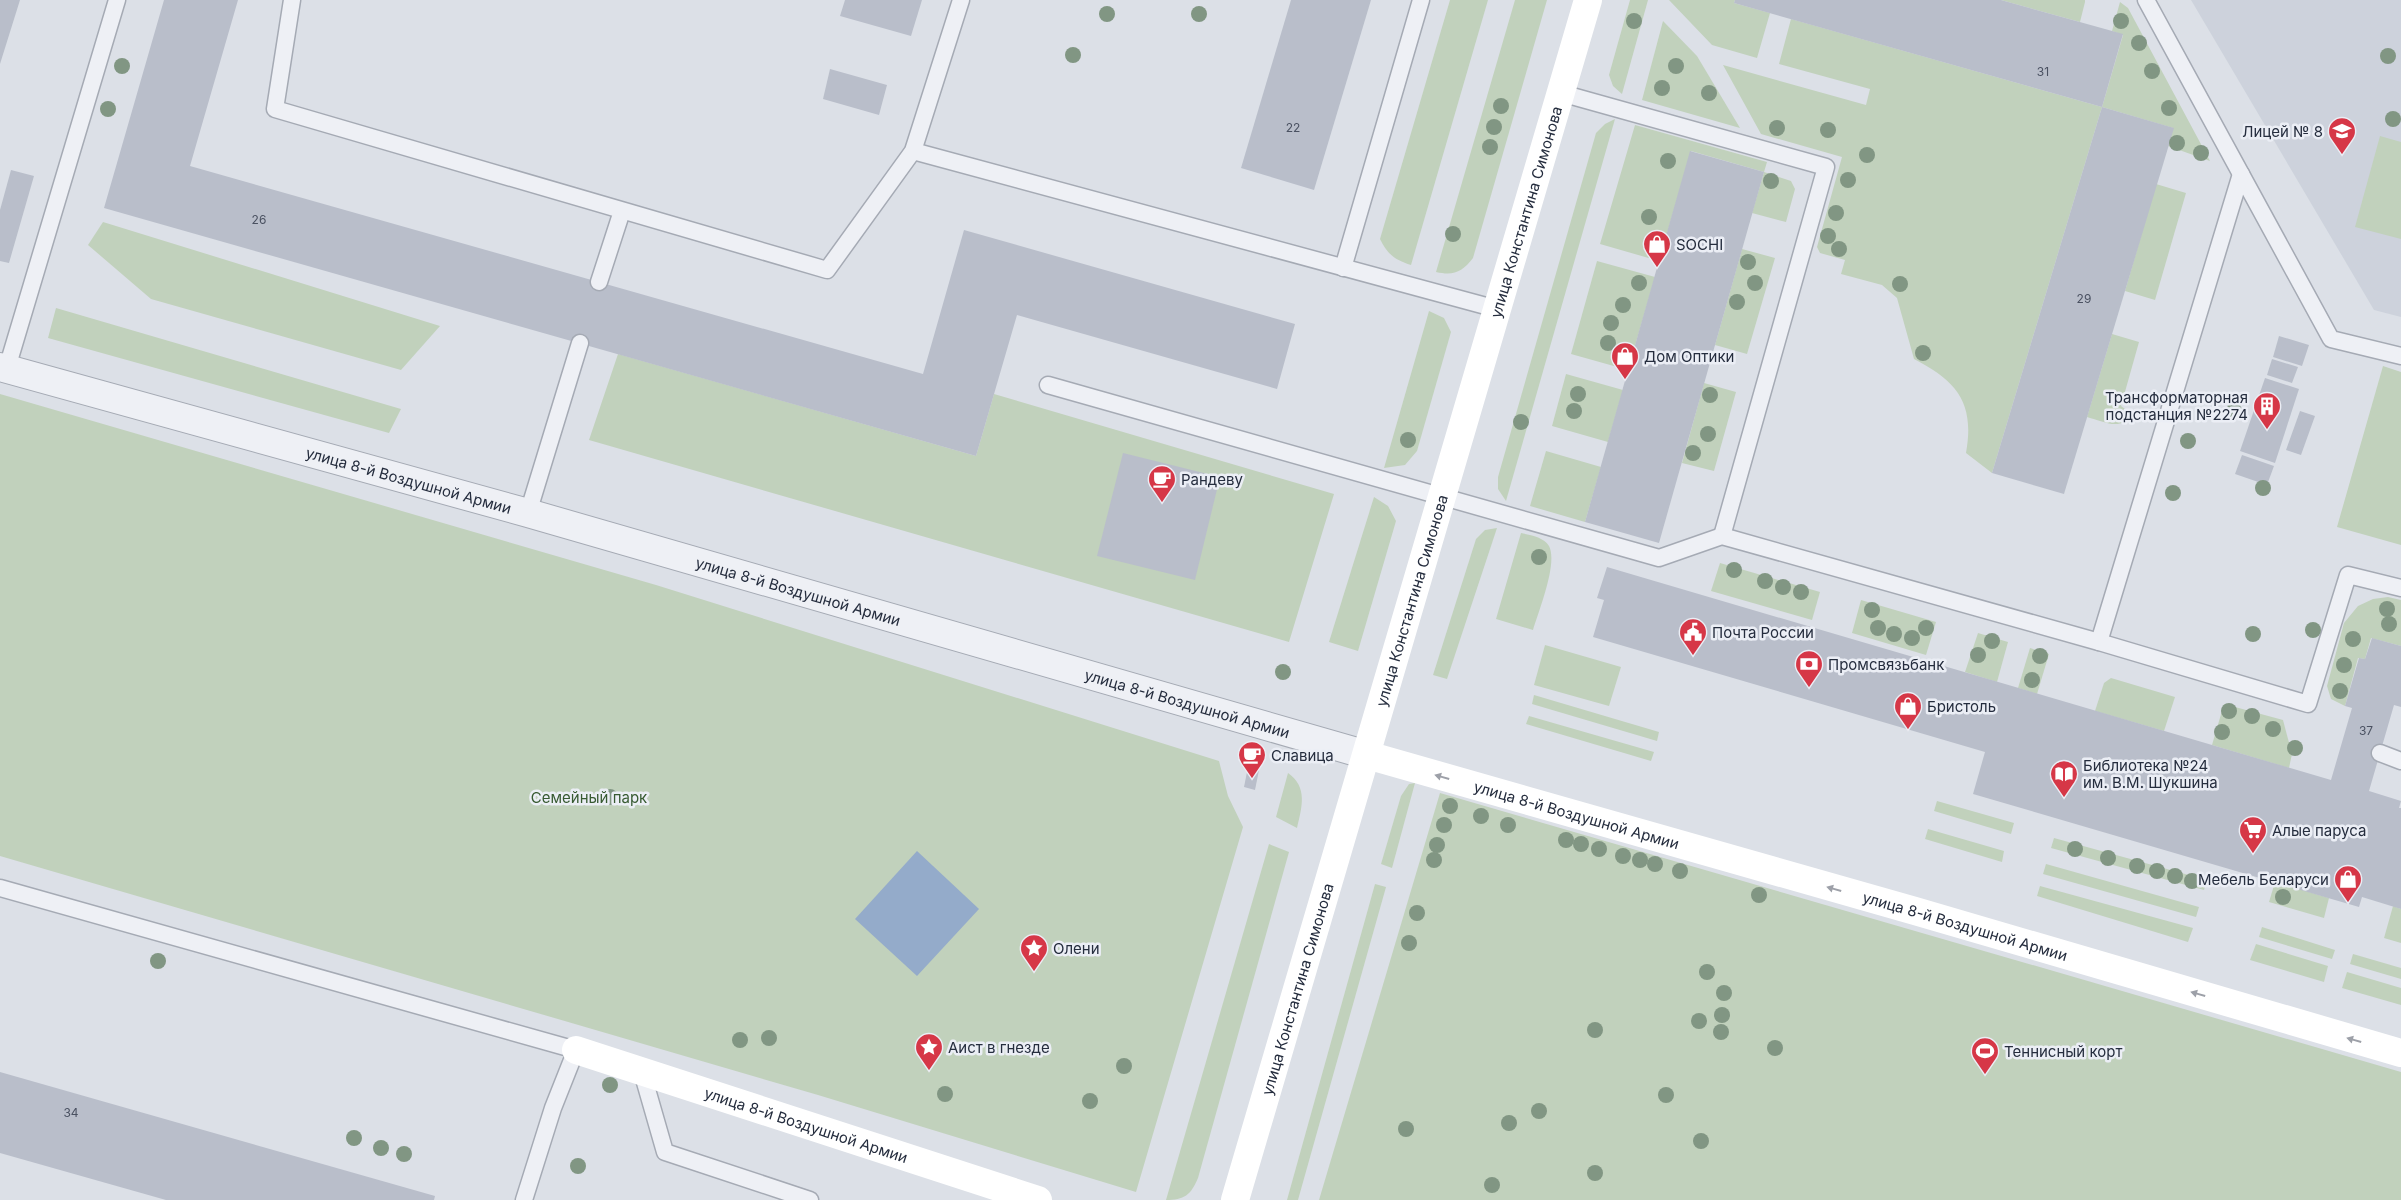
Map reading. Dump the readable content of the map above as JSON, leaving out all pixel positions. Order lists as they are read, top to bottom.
{
  "streets": {
    "street": ["улица Константина Симонова", "улица 8-й Воздушной Армии"]
  },
  "crossings": [
    ["улица Константина Симонова", "улица 8-й Воздушной Армии"]
  ],
  "one_way": ["улица 8-й Воздушной Армии"],
  "parks": ["Семейный парк"],
  "places": {
    "school or university": ["Лицей № 8"],
    "shop": [
      "SOCHI",
      "Дом Оптики",
      "Бристоль",
      "Мебель Беларуси"
    ],
    "building": ["Трансформаторная подстанция №2274"],
    "cafe": ["Рандеву", "Славица"],
    "public building": ["Почта России"],
    "bank": ["Промсвязьбанк"],
    "library": ["Библиотека №24 им. В.М. Шукшина"],
    "supermarket": ["Алые паруса"],
    "place": ["Олени", "Аист в гнезде"],
    "sports": ["Теннисный корт"]
  },
  "house_numbers": [
    "31",
    "22",
    "26",
    "29",
    "37",
    "34"
  ]
}
